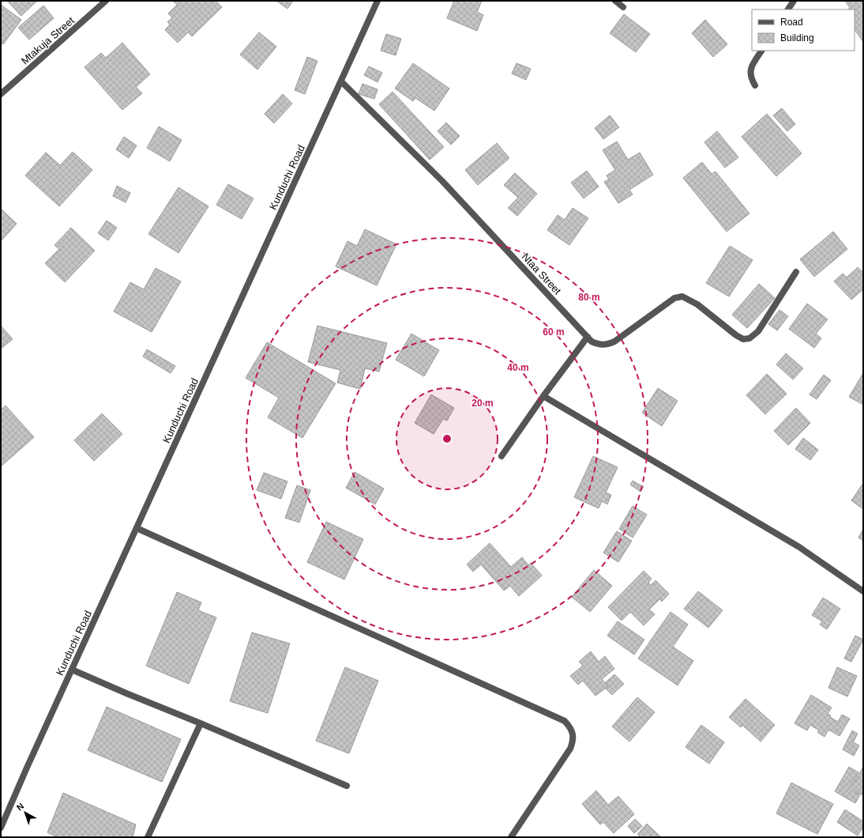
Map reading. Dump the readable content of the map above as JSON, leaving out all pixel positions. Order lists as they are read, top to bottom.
{
  "streets": {
    "street": ["Mtakuja Street", "Kunduchi Road", "Ntaa Street"]
  },
  "crossings": [
    ["Kunduchi Road", "Ntaa Street"]
  ],
  "legend": ["Road", "Building"],
  "north": "top left",
  "rings": [
    "80 m",
    "60 m",
    "40 m",
    "20 m"
  ]
}
